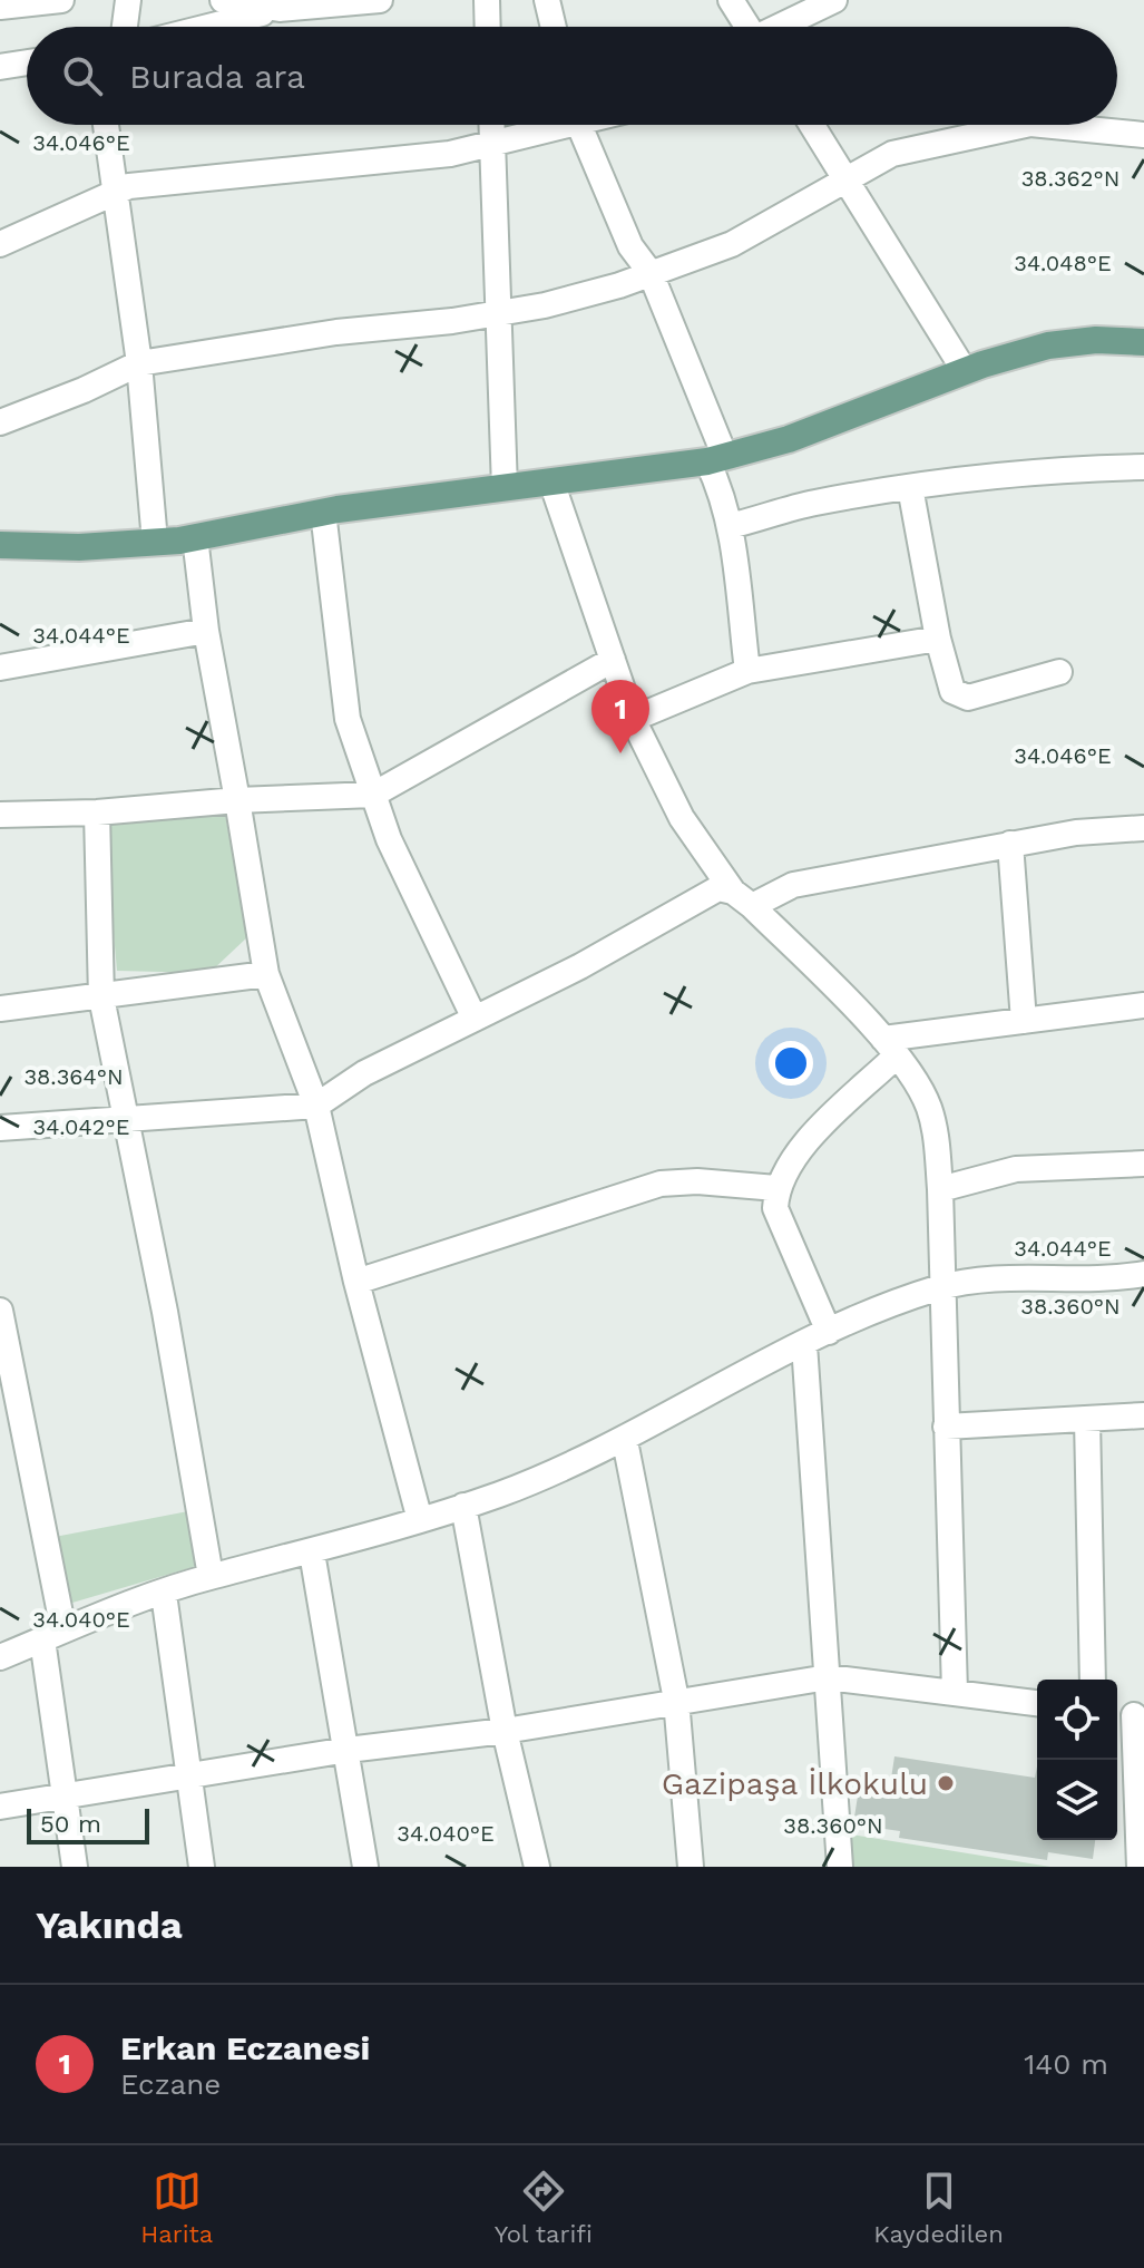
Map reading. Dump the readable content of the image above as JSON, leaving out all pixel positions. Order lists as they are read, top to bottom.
{
  "places": ["Gazipaşa İlkokulu"],
  "scale_bar": "50 m",
  "page": {
    "search": "Burada ara",
    "pins": "1",
    "scale": "50 m",
    "heading": "Yakında",
    "list": [
      {
        "mark": "1",
        "name": "Erkan Eczanesi",
        "note": "Eczane",
        "value": "140 m"
      }
    ],
    "nav": ["Harita", "Yol tarifi", "Kaydedilen"]
  },
  "coordinates": [
    "34.046°E",
    "38.362°N",
    "34.048°E",
    "34.044°E",
    "38.364°N",
    "34.042°E",
    "38.360°N",
    "34.040°E"
  ]
}
